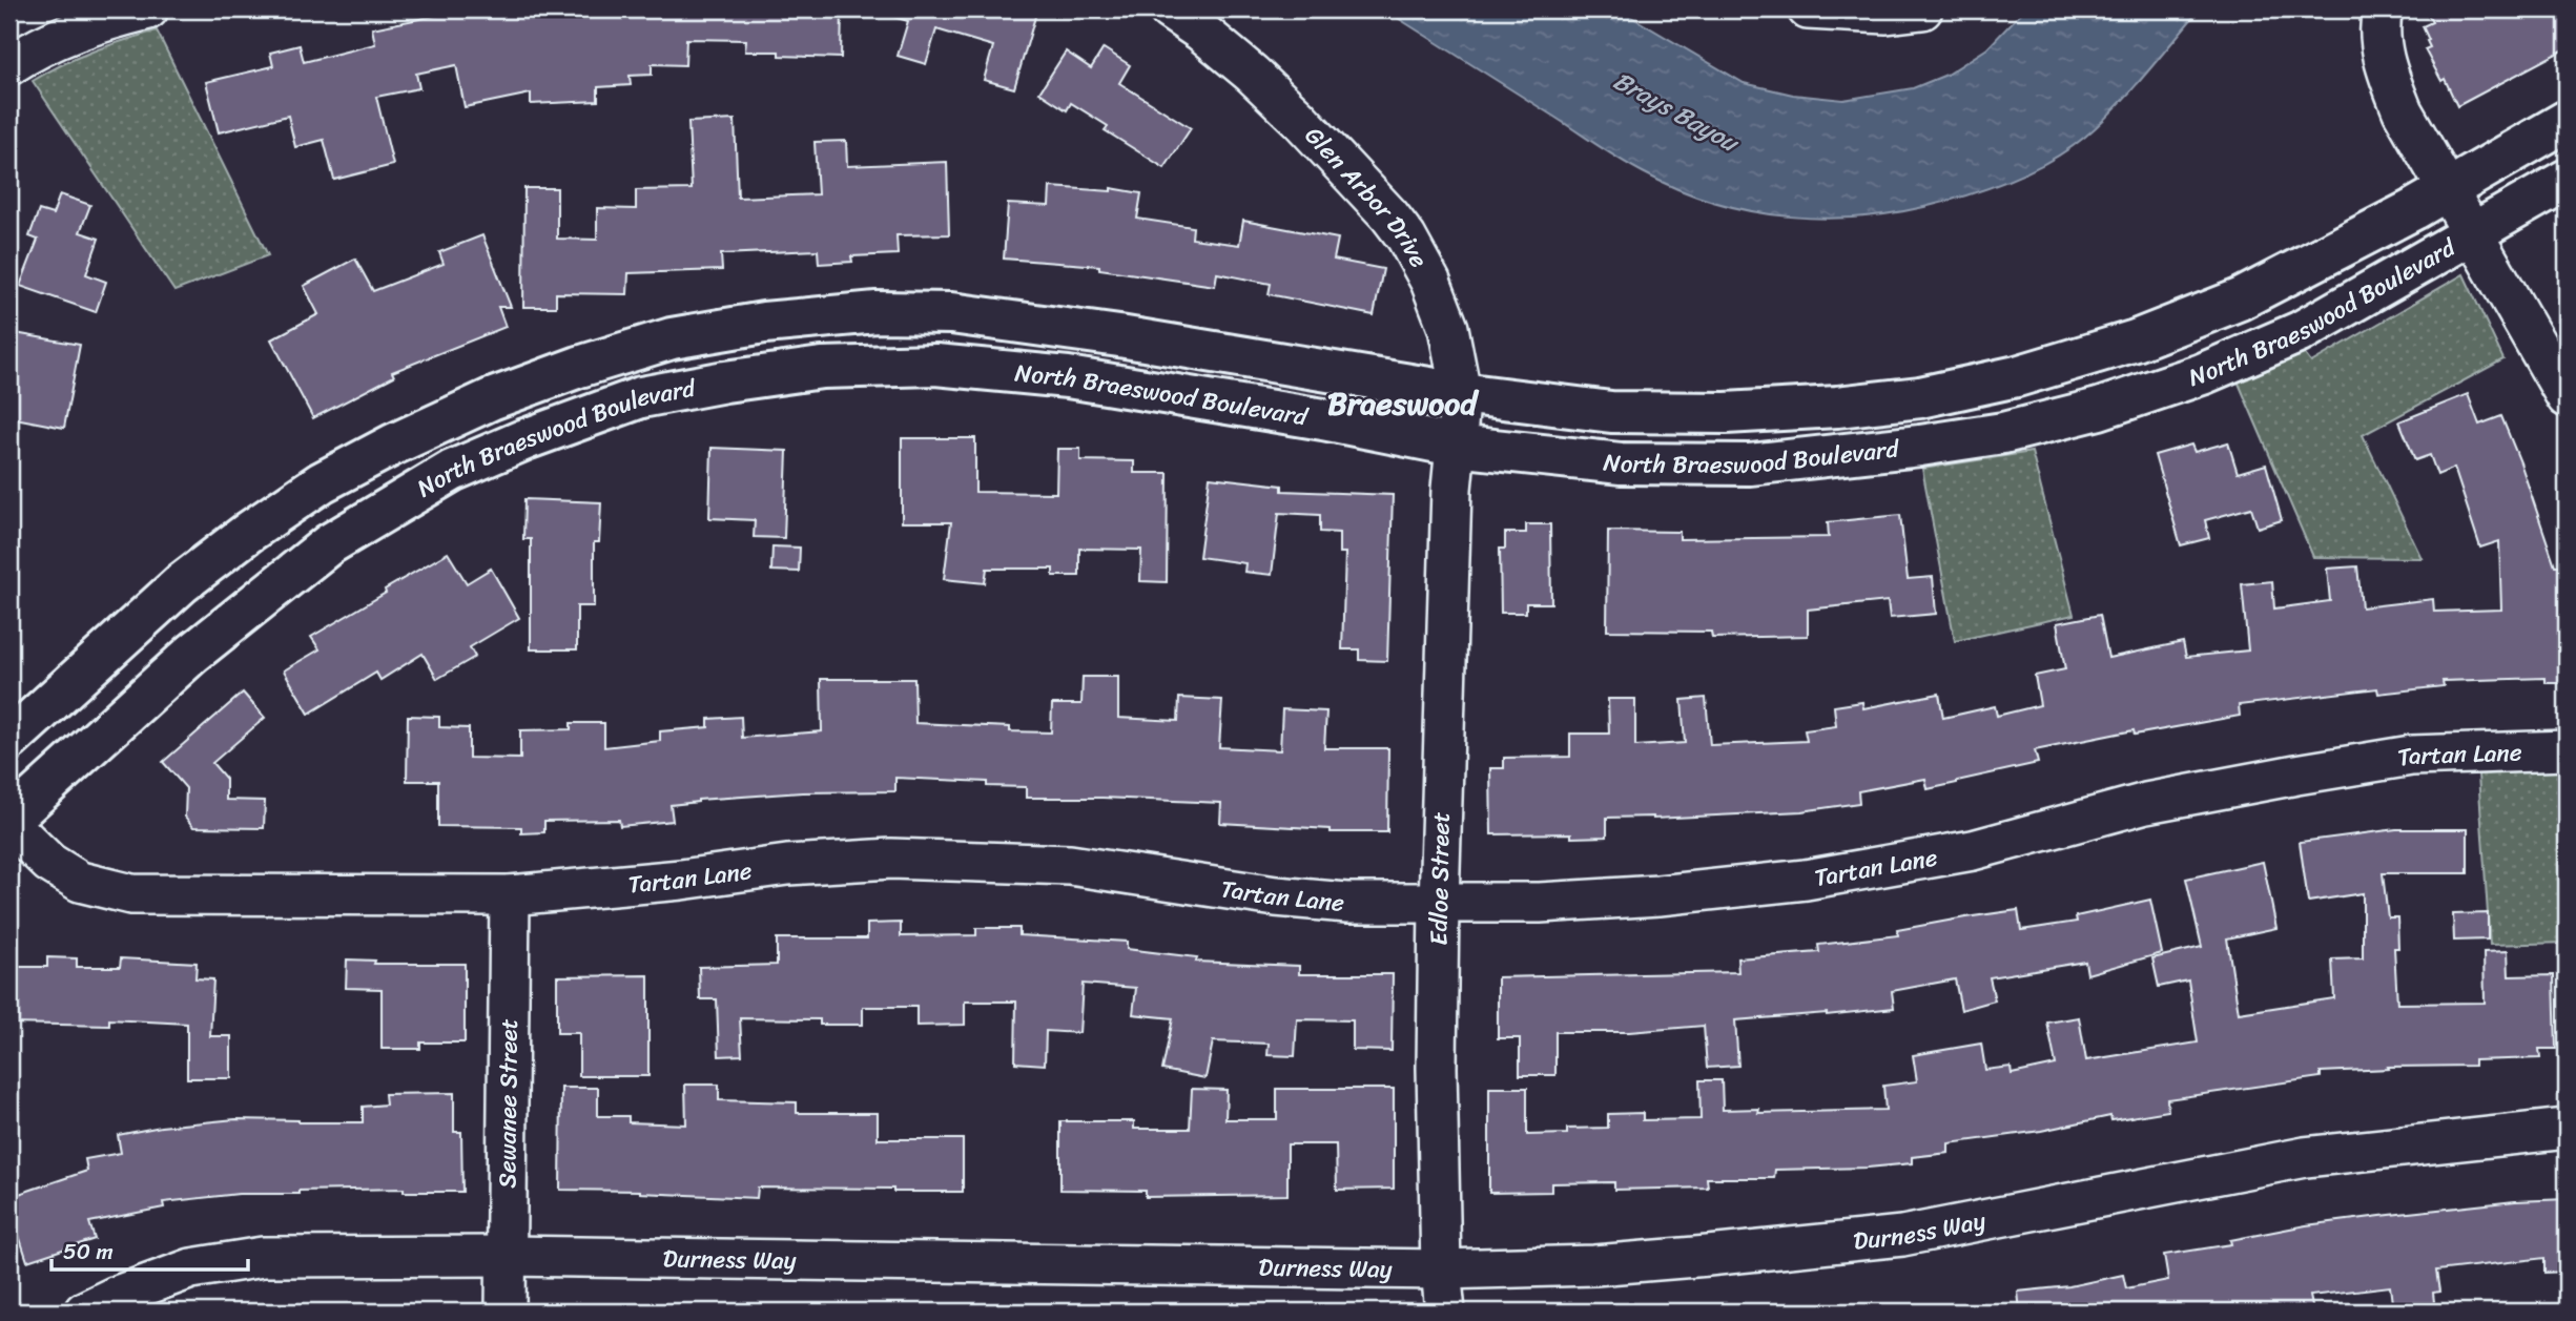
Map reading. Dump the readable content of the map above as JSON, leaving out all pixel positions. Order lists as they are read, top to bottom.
{
  "streets": {
    "main road": ["North Braeswood Boulevard"],
    "street": [
      "Glen Arbor Drive",
      "Tartan Lane",
      "Edloe Street",
      "Sewanee Street",
      "Durness Way"
    ]
  },
  "crossings": [
    ["Glen Arbor Drive", "North Braeswood Boulevard"],
    ["Glen Arbor Drive", "Edloe Street"],
    ["North Braeswood Boulevard", "Tartan Lane"],
    ["North Braeswood Boulevard", "Edloe Street"],
    ["Tartan Lane", "Edloe Street"],
    ["Tartan Lane", "Sewanee Street"],
    ["Edloe Street", "Durness Way"],
    ["Sewanee Street", "Durness Way"]
  ],
  "districts": ["Braeswood"],
  "water": ["Brays Bayou"],
  "scale_bar": "50 m"
}
